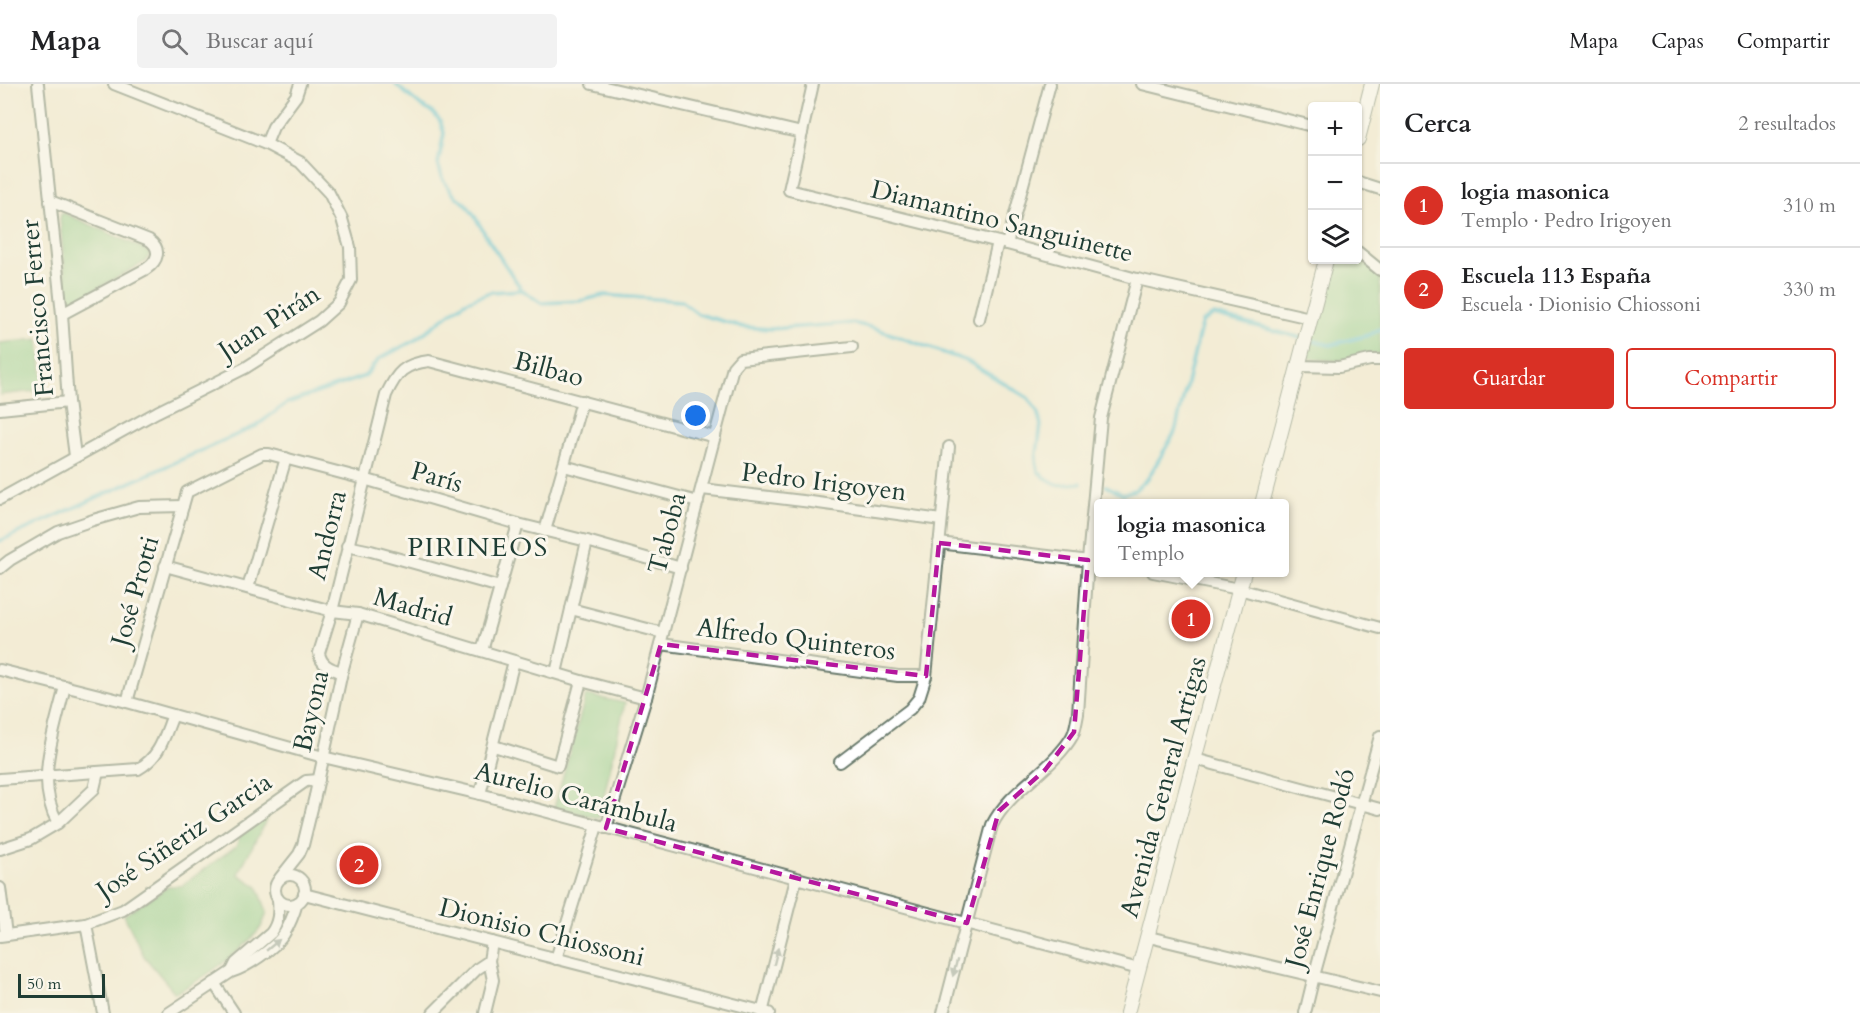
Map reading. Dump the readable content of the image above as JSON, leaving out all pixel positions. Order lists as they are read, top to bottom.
{
  "streets": {
    "main road": ["Avenida General Artigas"],
    "street": [
      "Diamantino Sanguinette",
      "Francisco Ferrer",
      "Juan Pirán",
      "Bilbao",
      "París",
      "Pedro Irigoyen",
      "Taboba",
      "Andorra",
      "José Protti",
      "Madrid",
      "Alfredo Quinteros",
      "Bayona",
      "Aurelio Carámbula",
      "José Siñeriz Garcia",
      "José Enrique Rodó",
      "Dionisio Chiossoni"
    ]
  },
  "crossings": [
    ["Francisco Ferrer", "Juan Pirán"],
    ["Bilbao", "Taboba"],
    ["Bilbao", "Andorra"],
    ["París", "Taboba"],
    ["París", "Andorra"],
    ["París", "José Protti"],
    ["Pedro Irigoyen", "Taboba"],
    ["Taboba", "Madrid"],
    ["Taboba", "Alfredo Quinteros"],
    ["Taboba", "Aurelio Carámbula"],
    ["Taboba", "Dionisio Chiossoni"],
    ["Andorra", "Madrid"],
    ["Andorra", "Bayona"],
    ["José Protti", "Madrid"],
    ["José Protti", "Aurelio Carámbula"],
    ["Madrid", "Bayona"],
    ["Bayona", "Aurelio Carámbula"],
    ["Bayona", "José Siñeriz Garcia"],
    ["Bayona", "Dionisio Chiossoni"],
    ["Avenida General Artigas", "Aurelio Carámbula"]
  ],
  "districts": ["PIRINEOS"],
  "scale_bar": "50 m",
  "page": {
    "header": "Mapa",
    "search": "Buscar aquí",
    "nav": ["Mapa", "Capas", "Compartir"],
    "heading": ["Cerca", "2 resultados"],
    "map_buttons": ["+", "−"],
    "list": [
      {
        "mark": "1",
        "name": "logia masonica",
        "note": "Templo · Pedro Irigoyen",
        "value": "310 m"
      },
      {
        "mark": "2",
        "name": "Escuela 113 España",
        "note": "Escuela · Dionisio Chiossoni",
        "value": "330 m"
      }
    ],
    "buttons": ["Guardar", "Compartir"],
    "popup": ["logia masonica", "Templo"],
    "pins": ["1", "2"],
    "scale": "50 m"
  }
}
